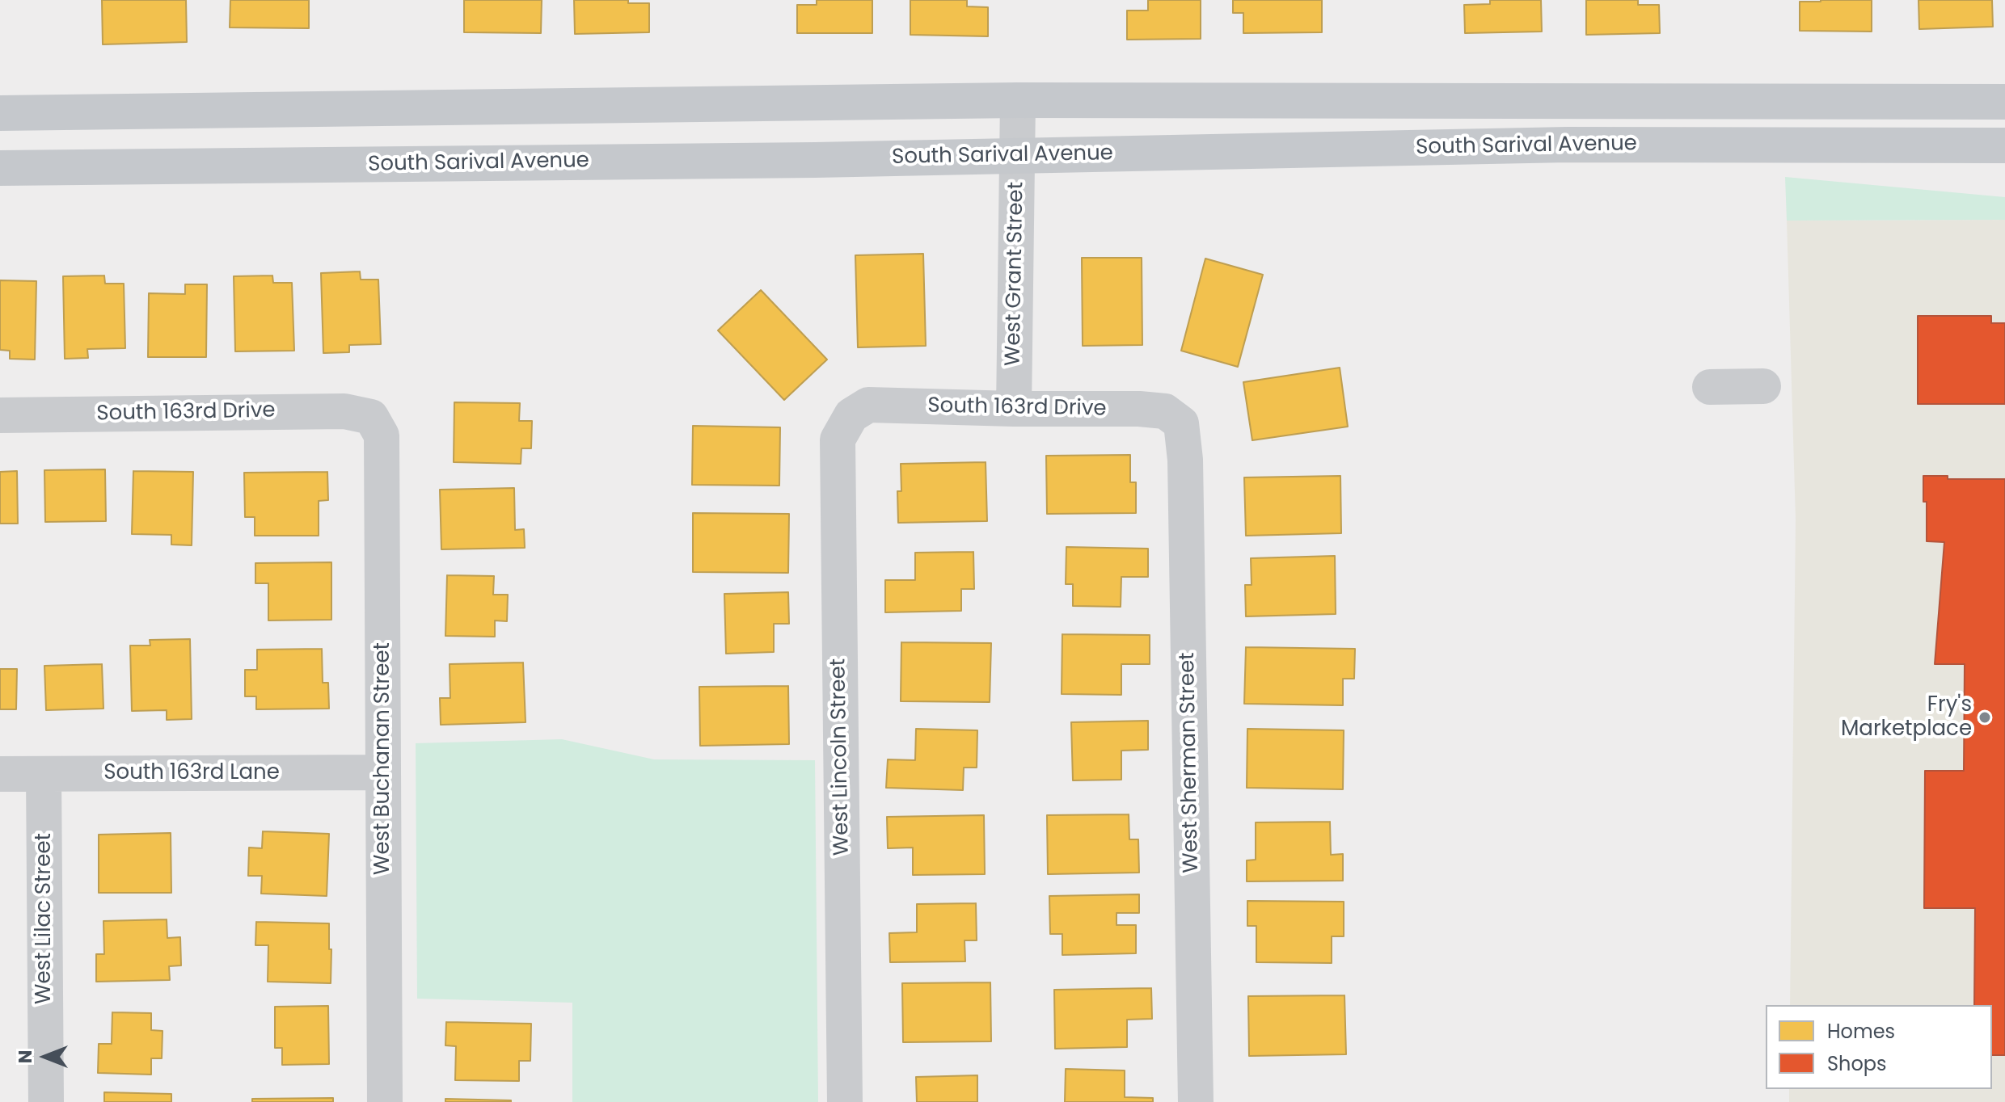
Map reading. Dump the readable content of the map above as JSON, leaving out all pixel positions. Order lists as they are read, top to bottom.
{
  "streets": {
    "main road": ["South Sarival Avenue"],
    "street": [
      "West Grant Street",
      "South 163rd Drive",
      "West Lincoln Street",
      "West Buchanan Street",
      "West Sherman Street",
      "South 163rd Lane",
      "West Lilac Street"
    ]
  },
  "crossings": [
    ["South Sarival Avenue", "West Grant Street"],
    ["West Grant Street", "South 163rd Drive"],
    ["South 163rd Drive", "West Lincoln Street"],
    ["South 163rd Drive", "West Buchanan Street"],
    ["South 163rd Drive", "West Sherman Street"],
    ["West Buchanan Street", "South 163rd Lane"],
    ["South 163rd Lane", "West Lilac Street"]
  ],
  "places": ["Fry's Marketplace"],
  "legend": ["Homes", "Shops"],
  "north": "left"
}
